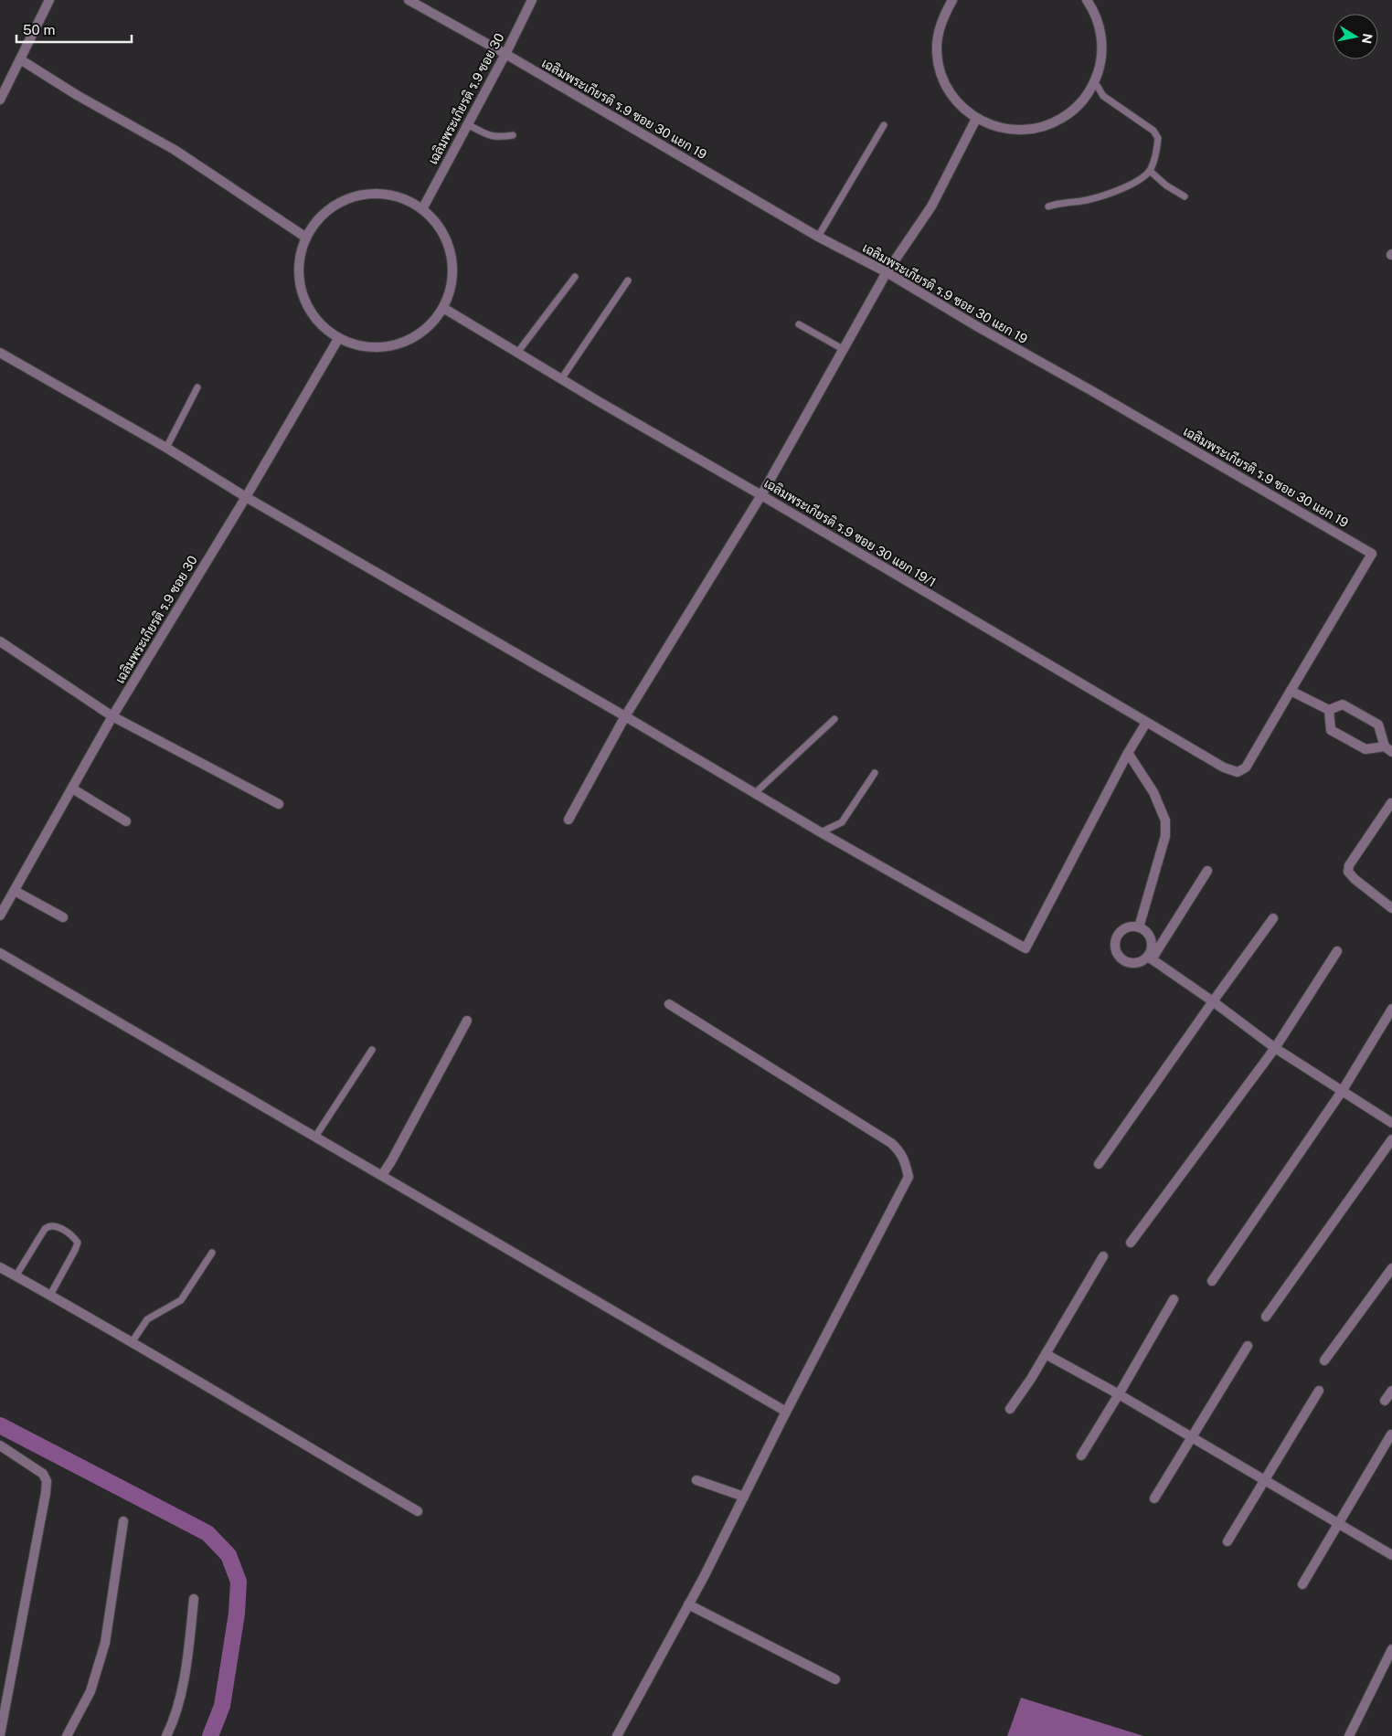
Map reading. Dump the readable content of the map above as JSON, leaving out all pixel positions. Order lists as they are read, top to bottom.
{
  "streets": {
    "street": ["เฉลิมพระเกียรติ ร.9 ซอย 30", "เฉลิมพระเกียรติ ร.9 ซอย 30 แยก 19", "เฉลิมพระเกียรติ ร.9 ซอย 30 แยก 19/1"]
  },
  "crossings": [
    ["เฉลิมพระเกียรติ ร.9 ซอย 30", "เฉลิมพระเกียรติ ร.9 ซอย 30 แยก 19"],
    ["เฉลิมพระเกียรติ ร.9 ซอย 30", "เฉลิมพระเกียรติ ร.9 ซอย 30 แยก 19/1"],
    ["เฉลิมพระเกียรติ ร.9 ซอย 30 แยก 19", "เฉลิมพระเกียรติ ร.9 ซอย 30 แยก 19/1"]
  ],
  "scale_bar": "50 m",
  "north": "right"
}
